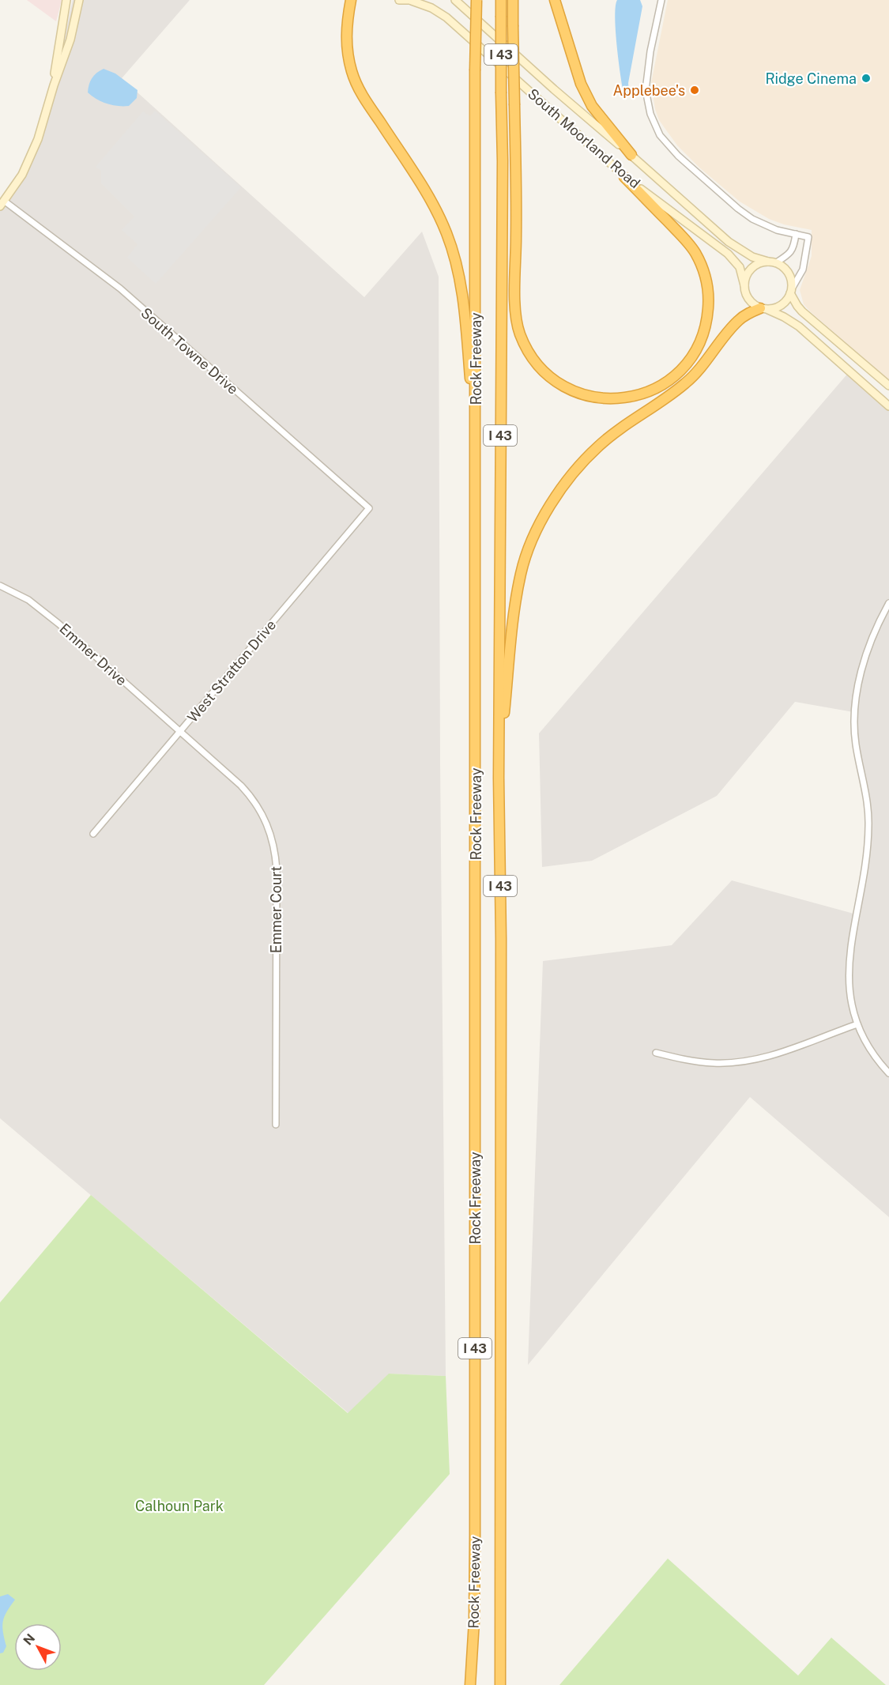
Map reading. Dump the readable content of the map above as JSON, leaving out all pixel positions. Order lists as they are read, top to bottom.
{
  "streets": {
    "highway": ["I 43", "Rock Freeway"],
    "main road": ["South Moorland Road"],
    "street": [
      "South Towne Drive",
      "Emmer Drive",
      "West Stratton Drive",
      "Emmer Court"
    ]
  },
  "crossings": [
    ["South Towne Drive", "West Stratton Drive"],
    ["Emmer Drive", "West Stratton Drive"],
    ["Emmer Drive", "Emmer Court"],
    ["West Stratton Drive", "Emmer Court"]
  ],
  "parks": ["Calhoun Park"],
  "places": ["Ridge Cinema", "Applebee's"],
  "north": "top left"
}
